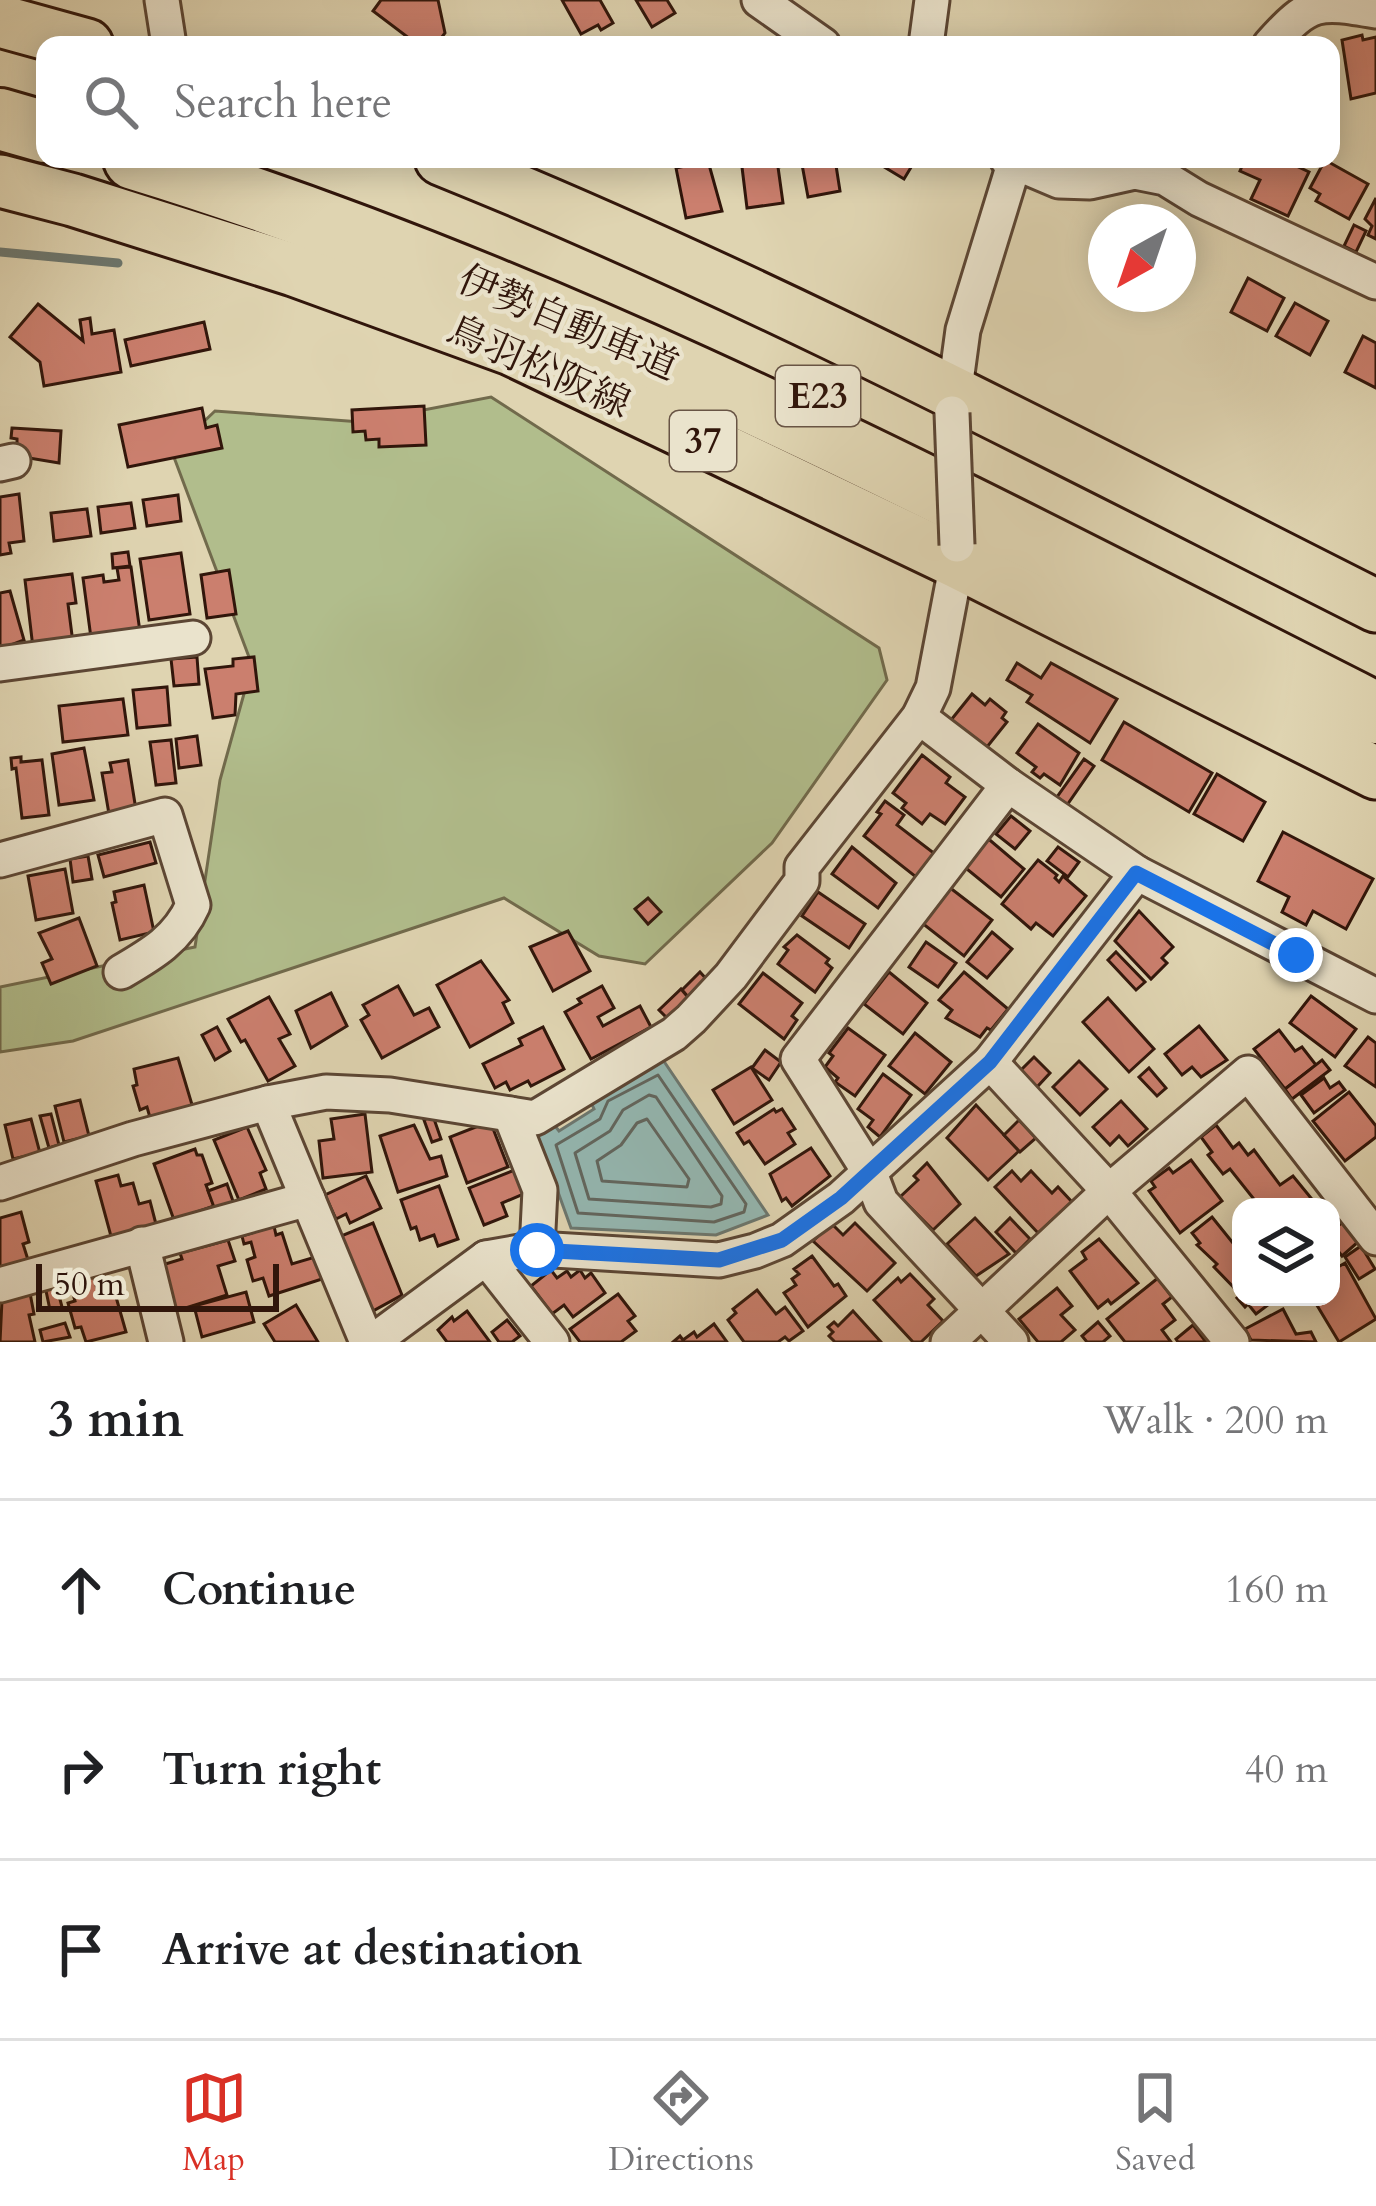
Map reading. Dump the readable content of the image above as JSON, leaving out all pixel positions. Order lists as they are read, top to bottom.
{
  "streets": {
    "highway": ["伊勢自動車道", "E23"],
    "main road": ["鳥羽松阪線", "37"]
  },
  "scale_bar": "50 m",
  "north": "bottom left",
  "page": {
    "search": "Search here",
    "scale": "50 m",
    "heading": ["3 min", "Walk · 200 m"],
    "list": [
      ["Continue", "160 m"],
      ["Turn right", "40 m"],
      "Arrive at destination"
    ],
    "nav": ["Map", "Directions", "Saved"]
  }
}
